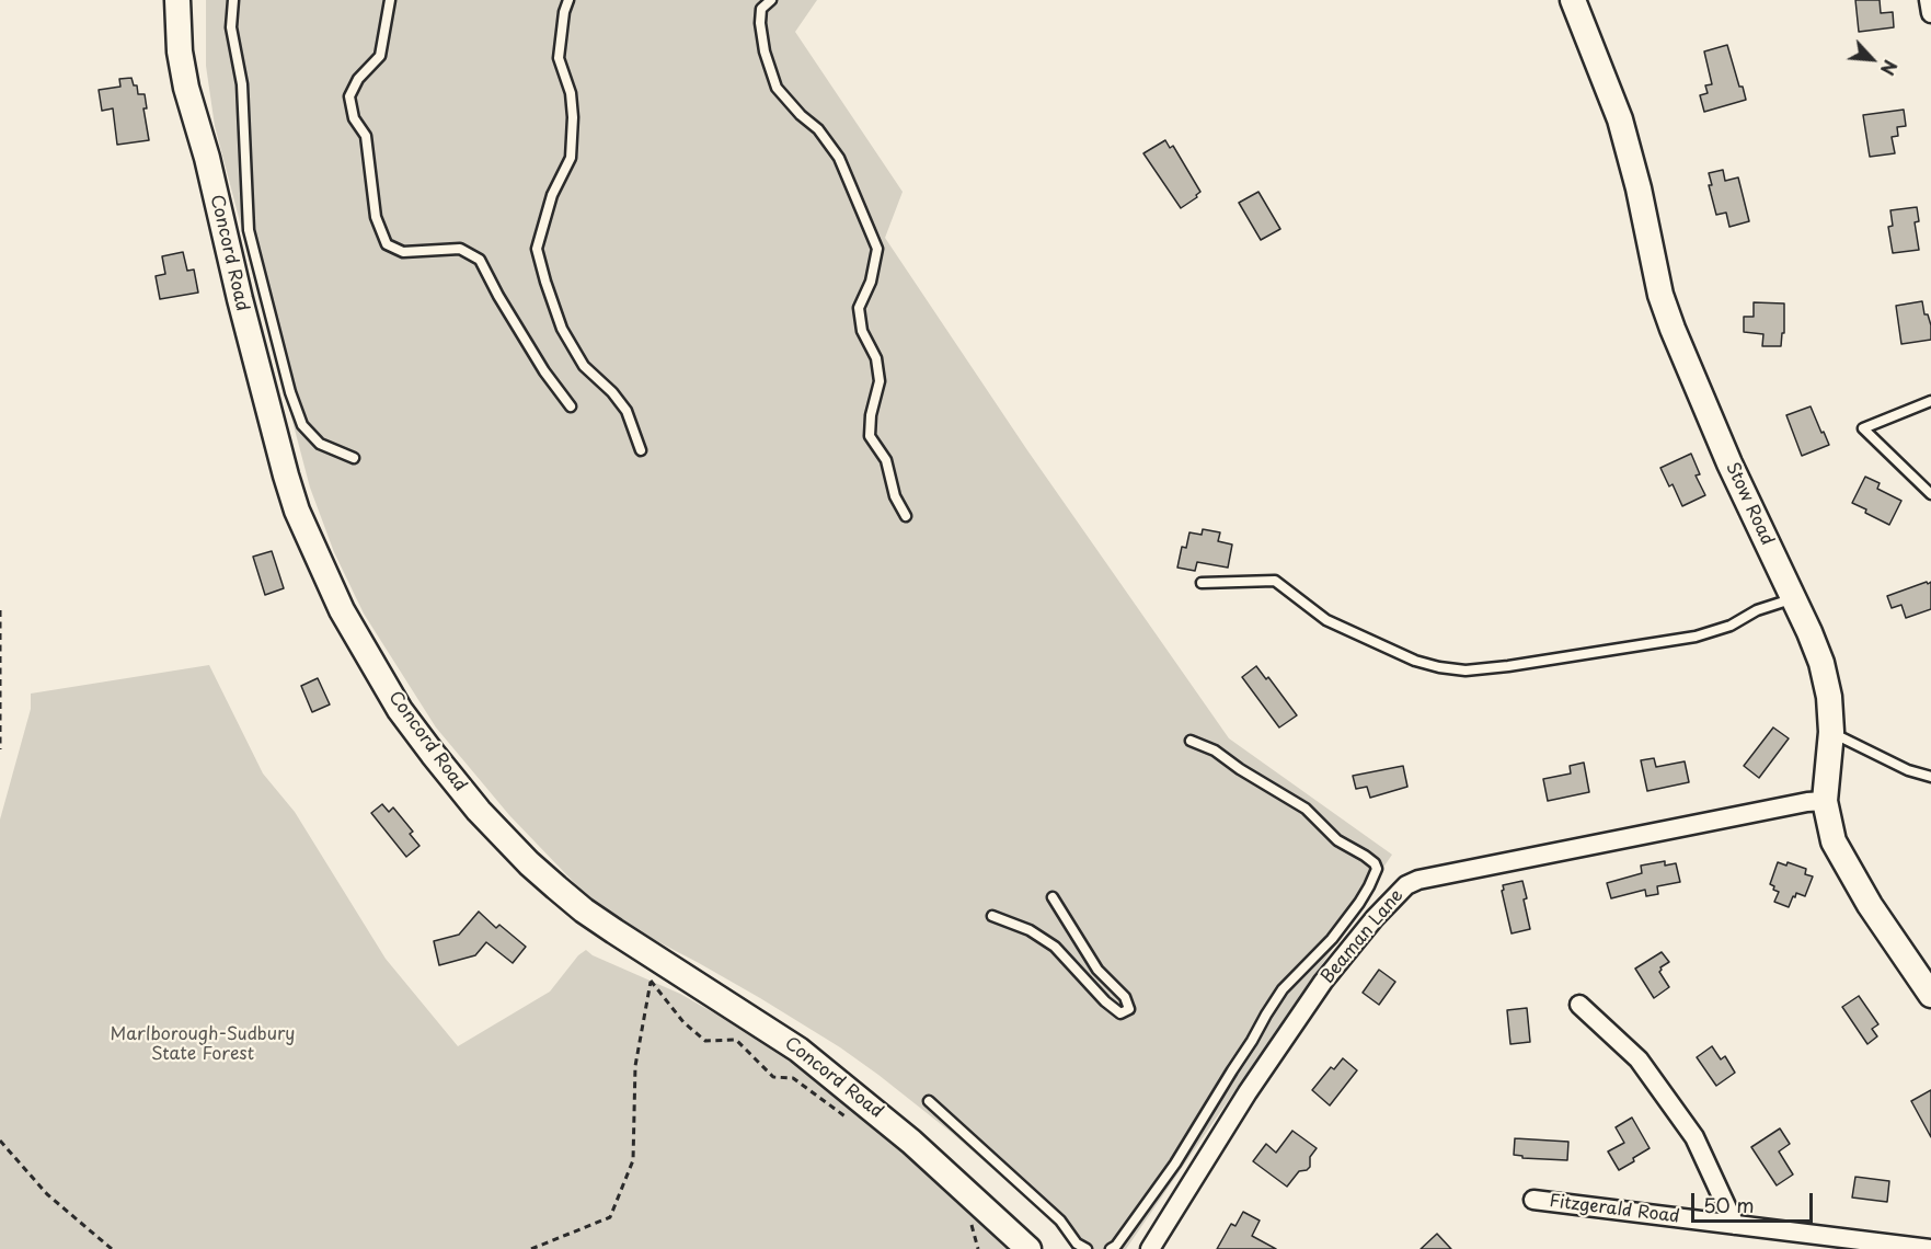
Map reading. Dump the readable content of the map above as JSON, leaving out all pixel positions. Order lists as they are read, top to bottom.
{
  "streets": {
    "street": [
      "Concord Road",
      "Stow Road",
      "Beaman Lane",
      "Fitzgerald Road"
    ]
  },
  "crossings": [
    ["Stow Road", "Beaman Lane"]
  ],
  "parks": ["Marlborough-Sudbury State Forest"],
  "scale_bar": "50 m",
  "north": "bottom right"
}
